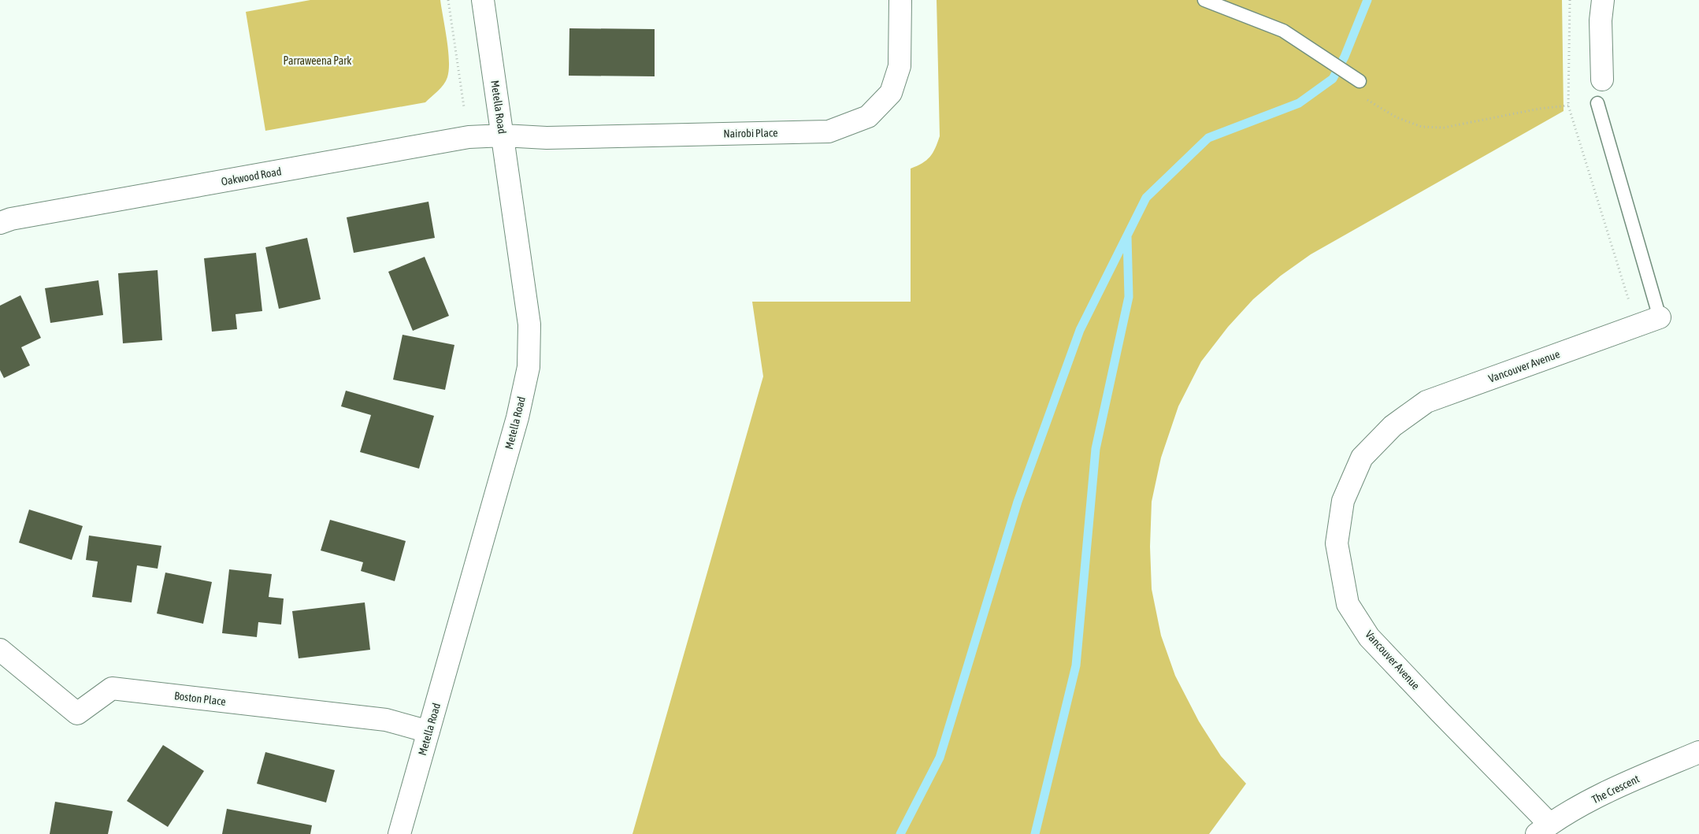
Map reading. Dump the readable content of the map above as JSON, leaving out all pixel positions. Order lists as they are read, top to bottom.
{
  "streets": {
    "street": [
      "Metella Road",
      "Nairobi Place",
      "Oakwood Road",
      "Vancouver Avenue",
      "Boston Place",
      "The Crescent"
    ]
  },
  "crossings": [
    ["Metella Road", "Nairobi Place"],
    ["Metella Road", "Oakwood Road"],
    ["Metella Road", "Boston Place"],
    ["Nairobi Place", "Oakwood Road"],
    ["Vancouver Avenue", "The Crescent"]
  ],
  "parks": ["Parraweena Park"]
}
